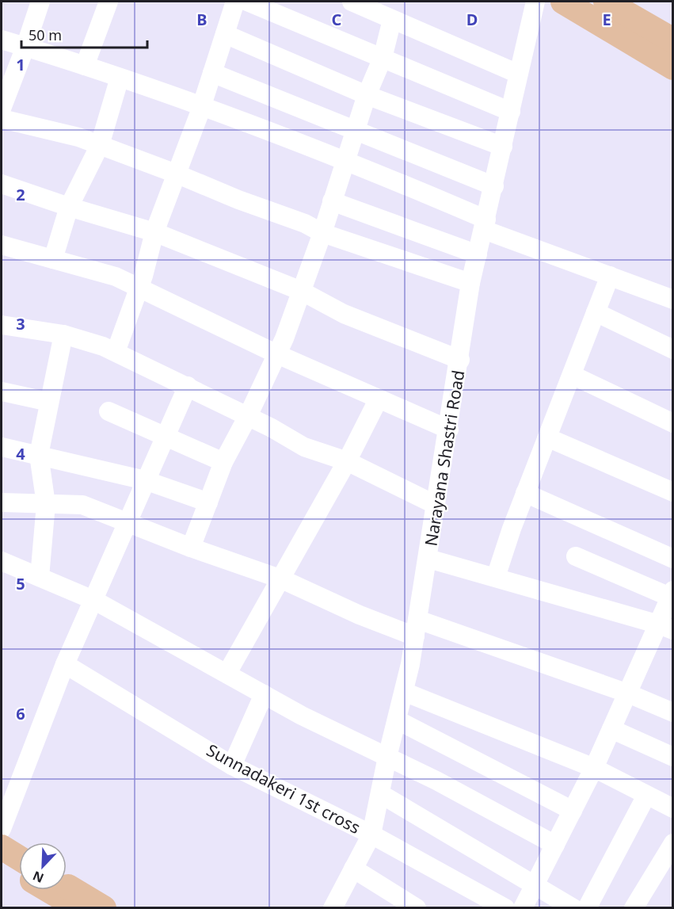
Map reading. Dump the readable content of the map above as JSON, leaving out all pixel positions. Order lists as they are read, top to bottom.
{
  "streets": {
    "street": ["Narayana Shastri Road", "Sunnadakeri 1st cross"]
  },
  "crossings": [
    ["Narayana Shastri Road", "Sunnadakeri 1st cross"]
  ],
  "scale_bar": "50 m",
  "north": "bottom left",
  "grid": {
    "columns": [
      "B",
      "C",
      "D",
      "E"
    ],
    "rows": [
      "1",
      "2",
      "3",
      "4",
      "5",
      "6"
    ]
  }
}
